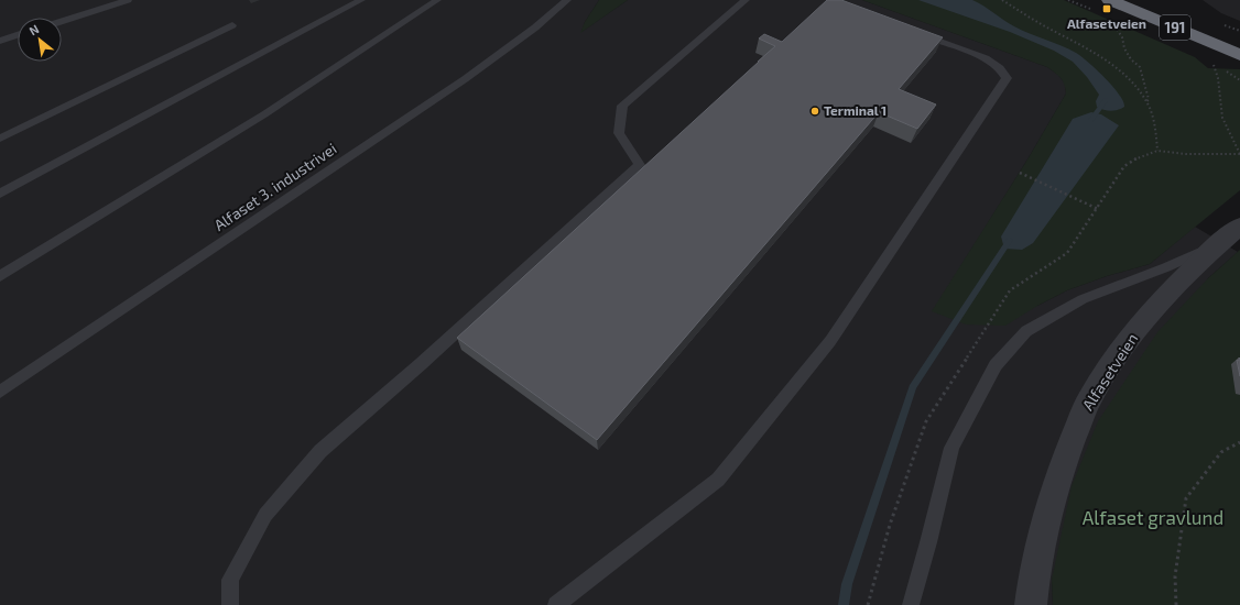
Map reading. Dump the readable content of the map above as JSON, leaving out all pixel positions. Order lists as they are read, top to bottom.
{
  "streets": {
    "highway": ["191"],
    "street": ["Alfasetveien"],
    "lane": ["Alfaset 3. industrivei"]
  },
  "parks": ["Alfaset gravlund"],
  "places": {
    "transit": ["Alfasetveien"],
    "other": ["Terminal 1"]
  },
  "north": "top left"
}
